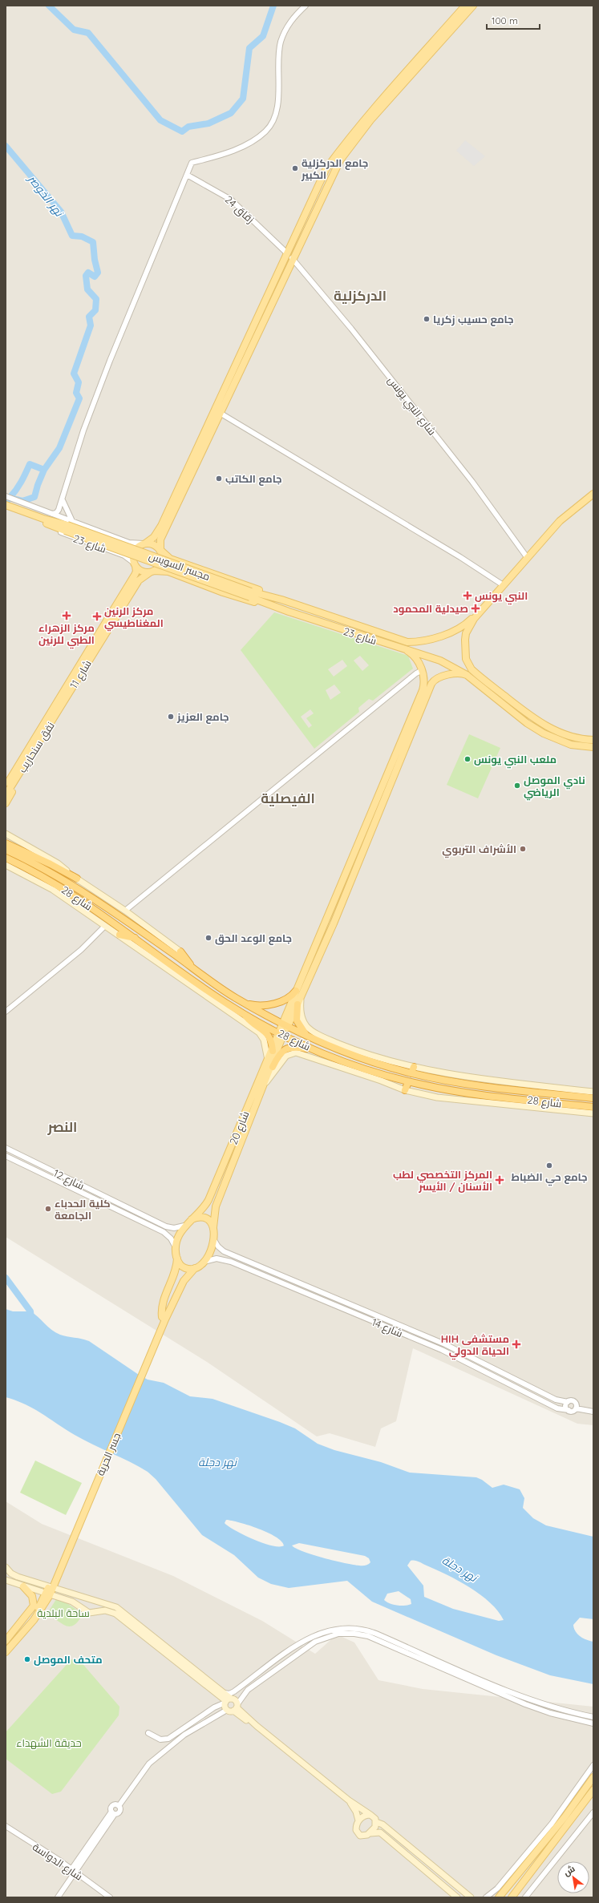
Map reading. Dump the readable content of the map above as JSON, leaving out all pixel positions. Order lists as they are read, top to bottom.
{
  "streets": {
    "highway": ["شارع 28"],
    "main road": [
      "شارع 23",
      "مجسر السويس",
      "شارع 11",
      "نفق سنحاريب",
      "شارع 20",
      "جسر الحرية"
    ],
    "street": [
      "زقاق 24",
      "شارع النبي يونس",
      "شارع 12",
      "شارع 14",
      "شارع الدواسة"
    ]
  },
  "crossings": [
    ["شارع 23", "مجسر السويس"],
    ["شارع 23", "شارع 11"],
    ["شارع 11", "نفق سنحاريب"],
    ["شارع 28", "شارع 20"],
    ["شارع 20", "شارع 12"],
    ["شارع 20", "شارع 14"],
    ["شارع 20", "جسر الحرية"],
    ["شارع 12", "شارع 14"],
    ["شارع 12", "جسر الحرية"],
    ["شارع 14", "جسر الحرية"]
  ],
  "districts": ["الدركزلية", "الفيصلية", "النصر"],
  "water": ["نهر الخوصر", "نهر دجلة"],
  "parks": ["ساحة البلدية", "حديقة الشهداء"],
  "places": {
    "other": [
      "جامع الدركزلية الكبير",
      "جامع حسيب زكريا",
      "جامع الكاتب",
      "جامع العزيز",
      "ملعب النبي يونس",
      "نادي الموصل الرياضي",
      "الأشراف التربوي",
      "جامع الوعد الحق",
      "جامع حي الضباط",
      "كلية الحدباء الجامعة",
      "متحف الموصل"
    ],
    "health": [
      "النبي يونس",
      "صيدلية المحمود",
      "مركز الزهراء الطبي للرنين",
      "مركز الرنين المغناطيسي",
      "المركز التخصصي لطب الأسنان / الأيسر",
      "HIH مستشفى الحياة الدولي"
    ]
  },
  "scale_bar": "100 m",
  "north": "top left"
}
